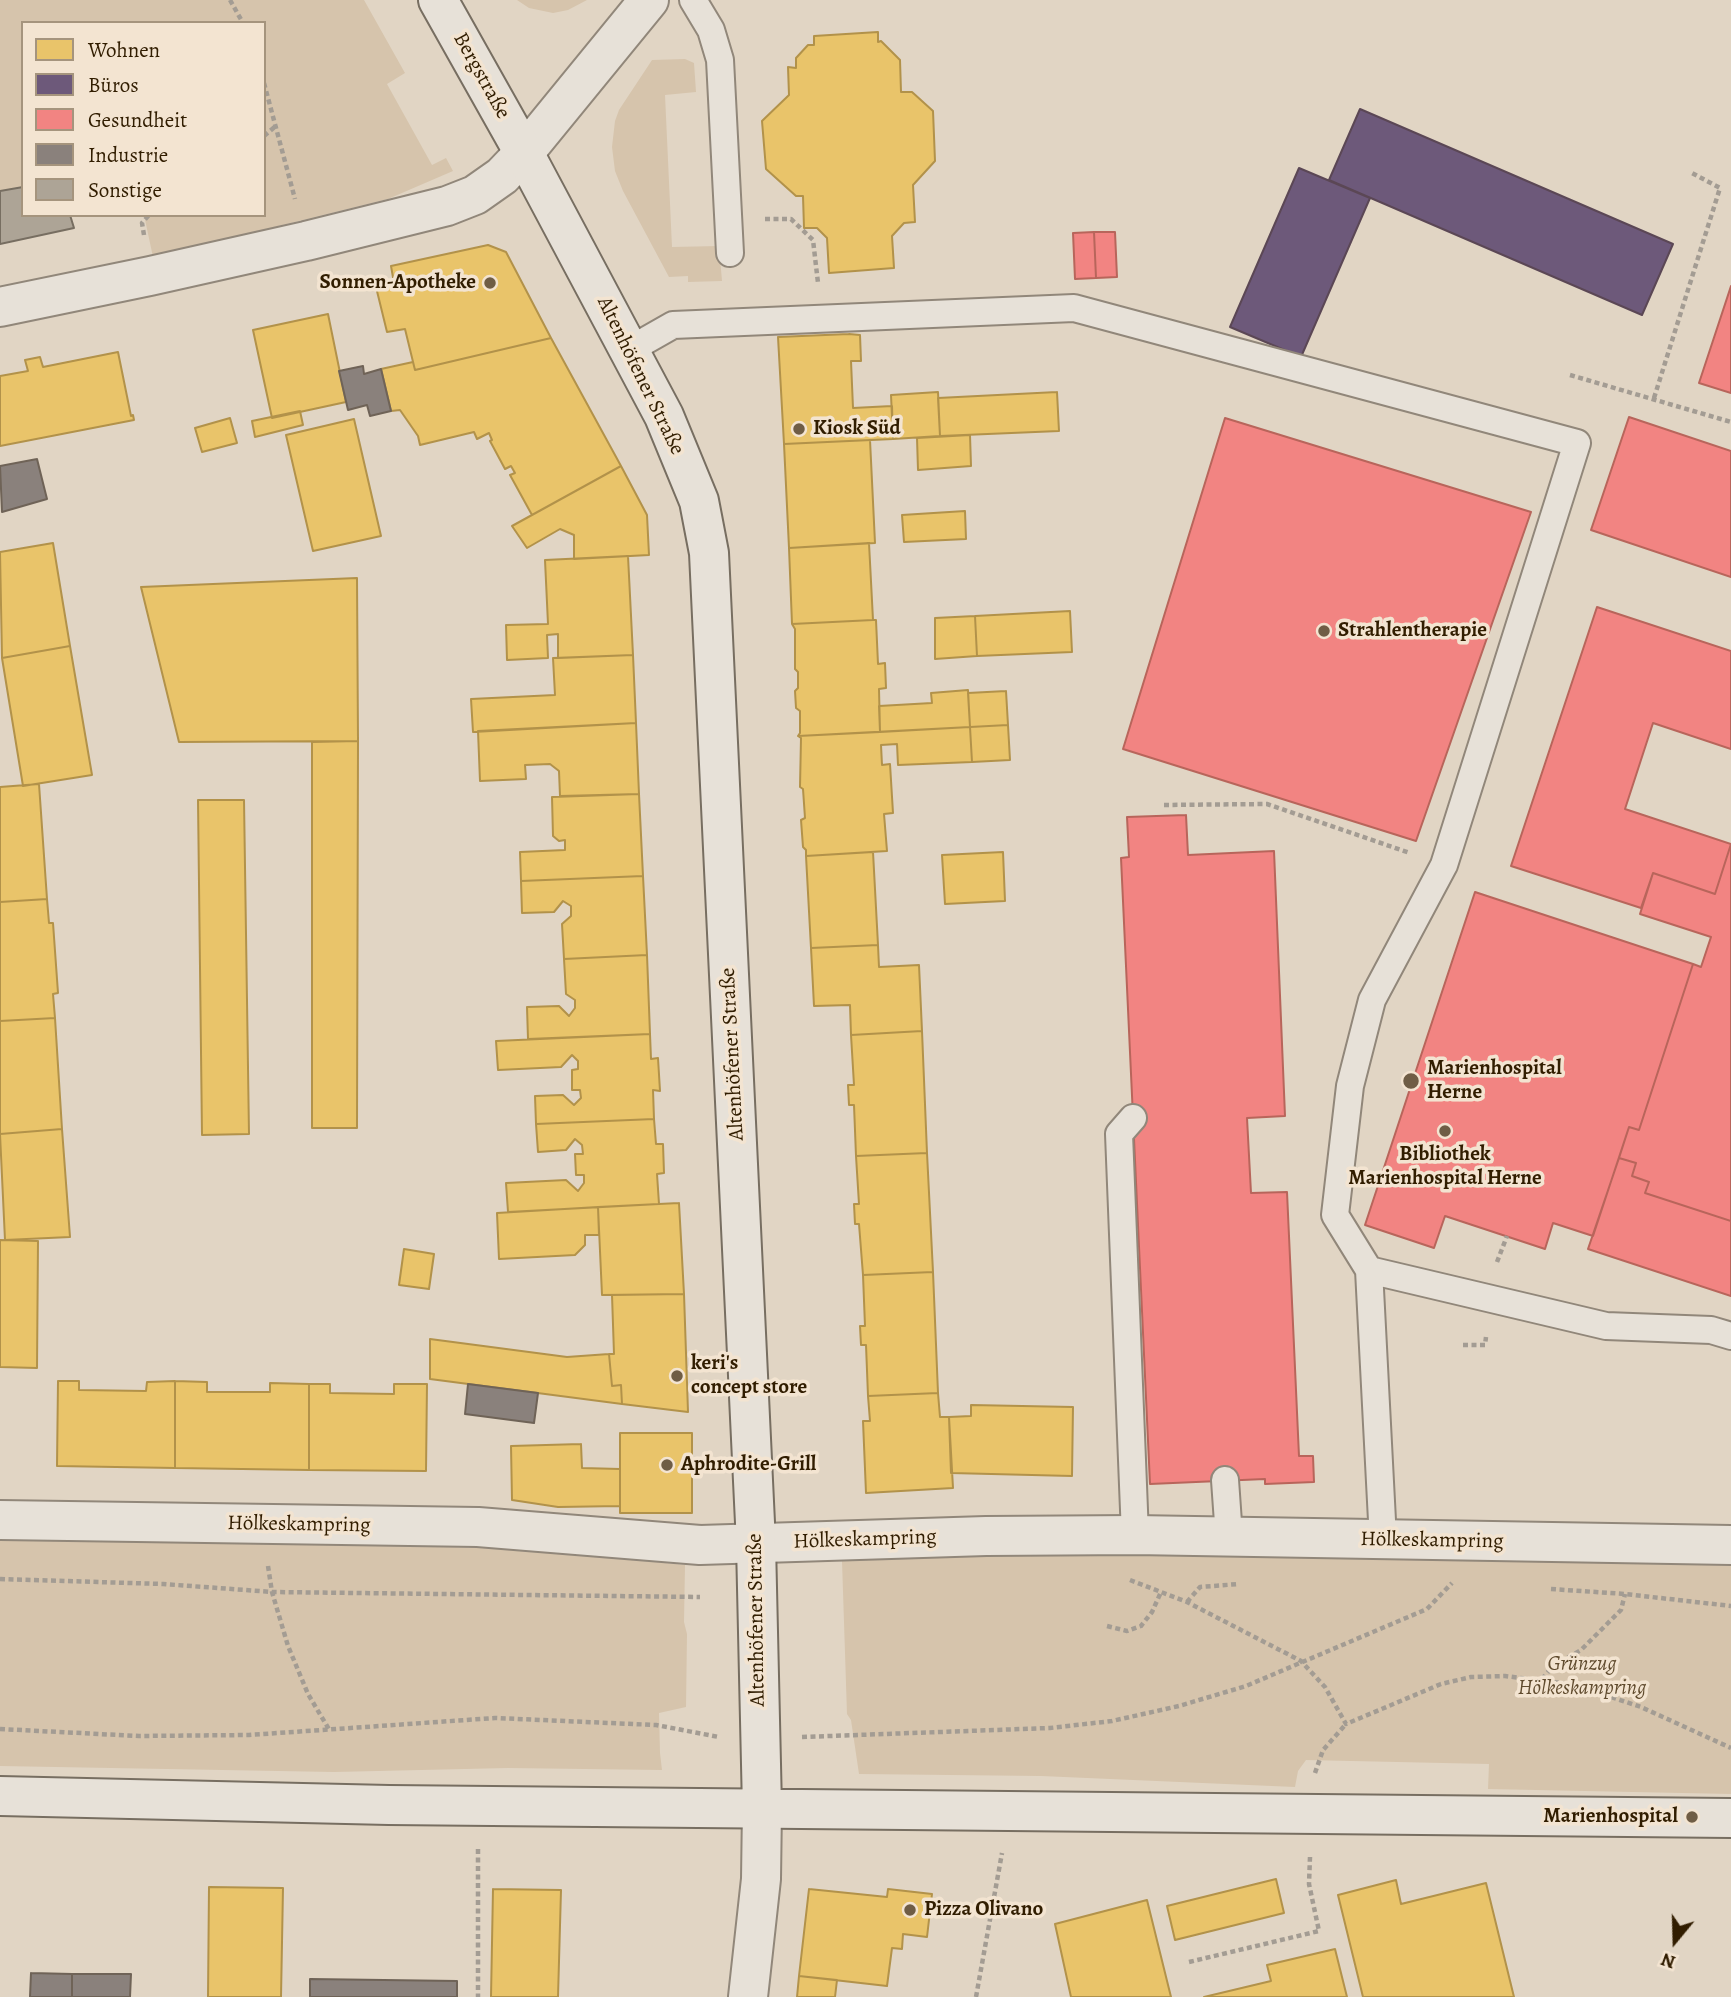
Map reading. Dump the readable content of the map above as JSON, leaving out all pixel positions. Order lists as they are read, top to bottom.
{
  "streets": {
    "street": ["Bergstraße", "Altenhöfener Straße", "Hölkeskampring"]
  },
  "crossings": [
    ["Bergstraße", "Altenhöfener Straße"],
    ["Altenhöfener Straße", "Hölkeskampring"]
  ],
  "parks": ["Grünzug Hölkeskampring"],
  "places": [
    "Sonnen-Apotheke",
    "Kiosk Süd",
    "Strahlentherapie",
    "Marienhospital Herne",
    "Bibliothek Marienhospital Herne",
    "keri's concept store",
    "Aphrodite-Grill",
    "Marienhospital",
    "Pizza Olivano"
  ],
  "legend": [
    "Wohnen",
    "Büros",
    "Gesundheit",
    "Industrie",
    "Sonstige"
  ],
  "north": "bottom"
}
